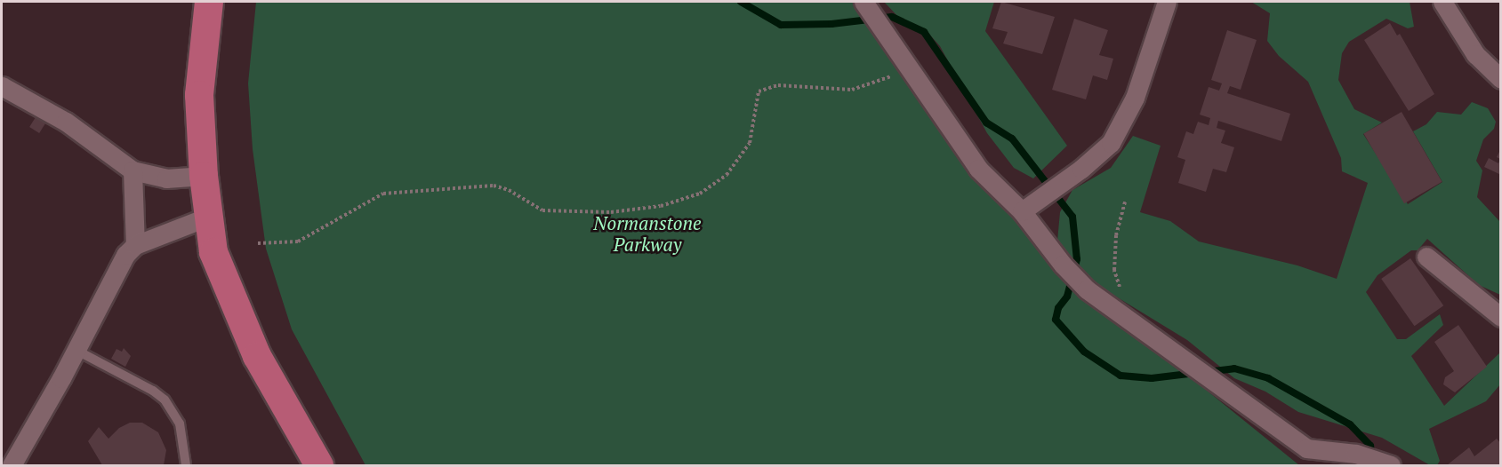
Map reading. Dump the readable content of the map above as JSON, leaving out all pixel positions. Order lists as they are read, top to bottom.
{
  "parks": ["Normanstone Parkway"]
}
